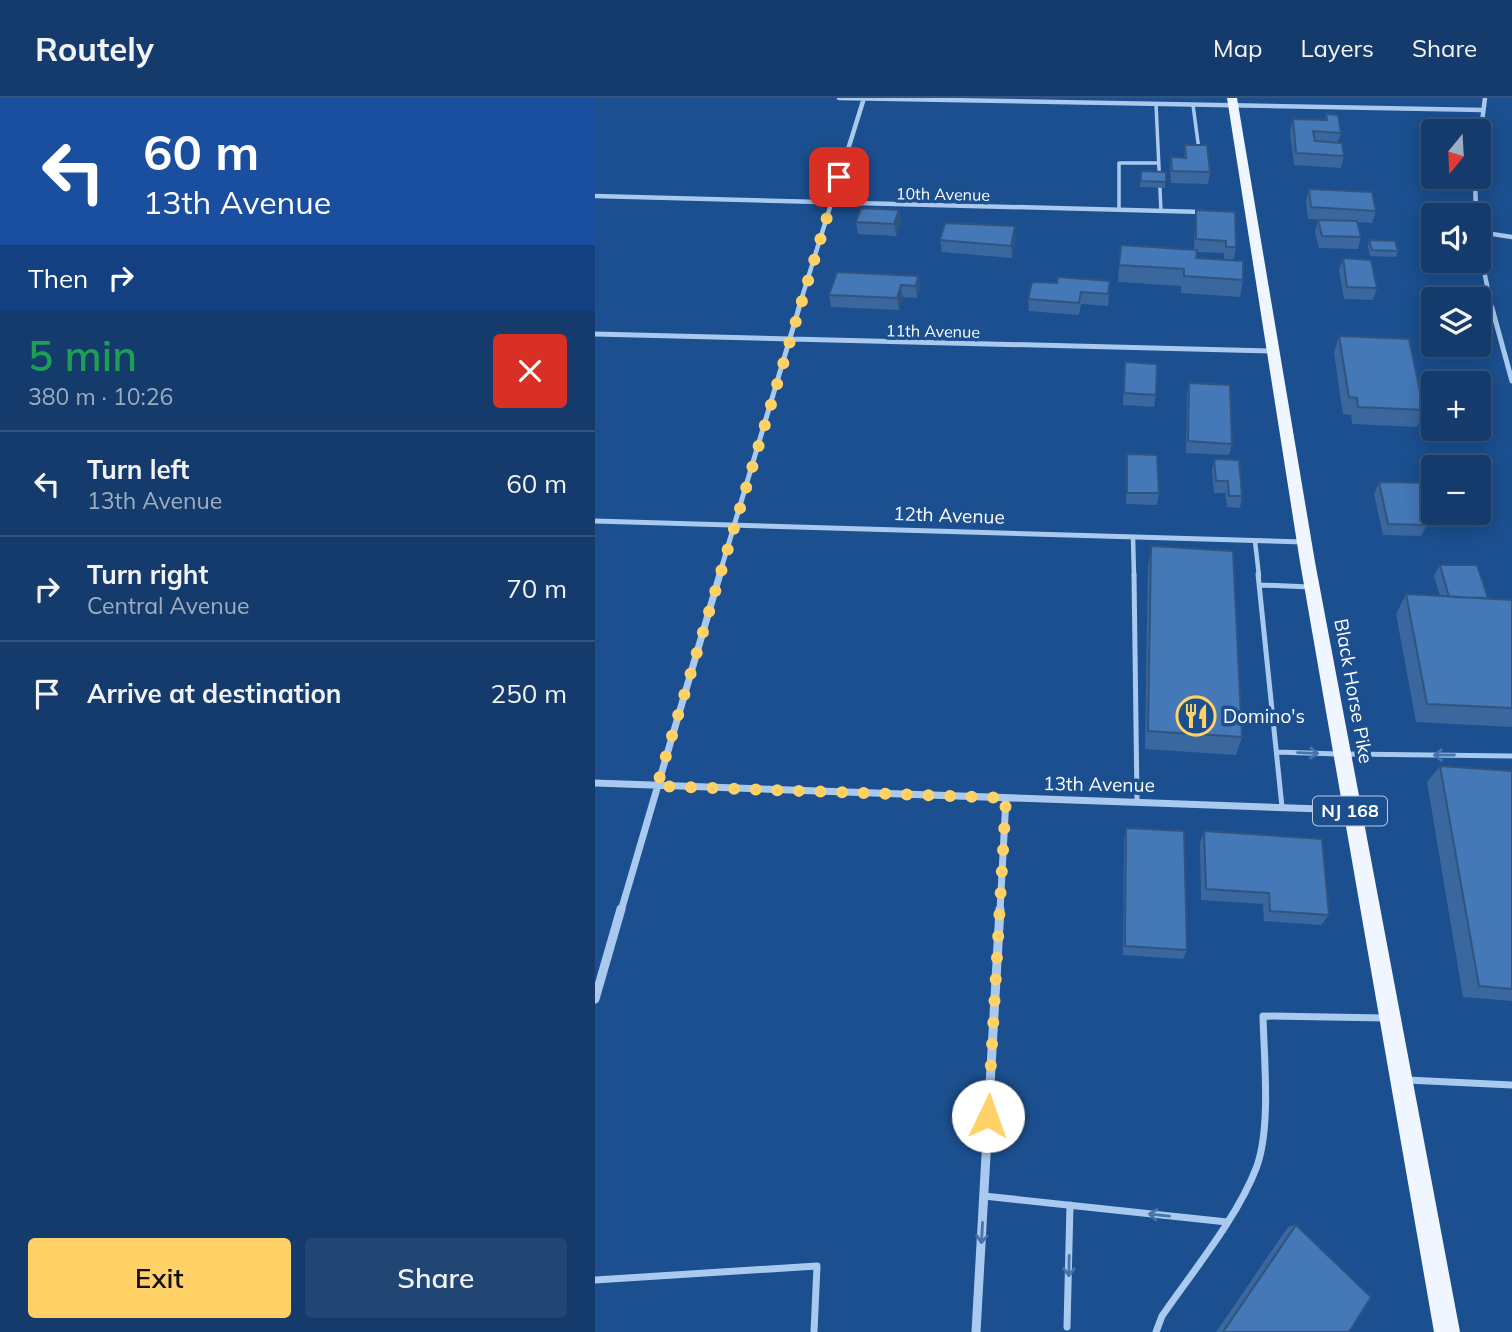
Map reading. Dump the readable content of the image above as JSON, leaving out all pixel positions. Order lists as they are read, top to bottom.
{
  "streets": {
    "main road": ["Black Horse Pike", "NJ 168"],
    "street": [
      "10th Avenue",
      "11th Avenue",
      "12th Avenue",
      "13th Avenue"
    ]
  },
  "crossings": [
    ["11th Avenue", "Black Horse Pike"],
    ["12th Avenue", "Black Horse Pike"],
    ["Black Horse Pike", "13th Avenue"]
  ],
  "places": {
    "restaurant": ["Domino's"]
  },
  "north": "bottom",
  "page": {
    "header": "Routely",
    "nav": ["Map", "Layers", "Share"],
    "turn": ["60 m", "13th Avenue"],
    "map_buttons": ["+", "−"],
    "then": "Then",
    "heading": ["5 min", "380 m · 10:26"],
    "list": [
      {
        "name": "Turn left",
        "note": "13th Avenue",
        "value": "60 m"
      },
      {
        "name": "Turn right",
        "note": "Central Avenue",
        "value": "70 m"
      },
      {
        "name": "Arrive at destination",
        "value": "250 m"
      }
    ],
    "buttons": ["Exit", "Share"]
  }
}
